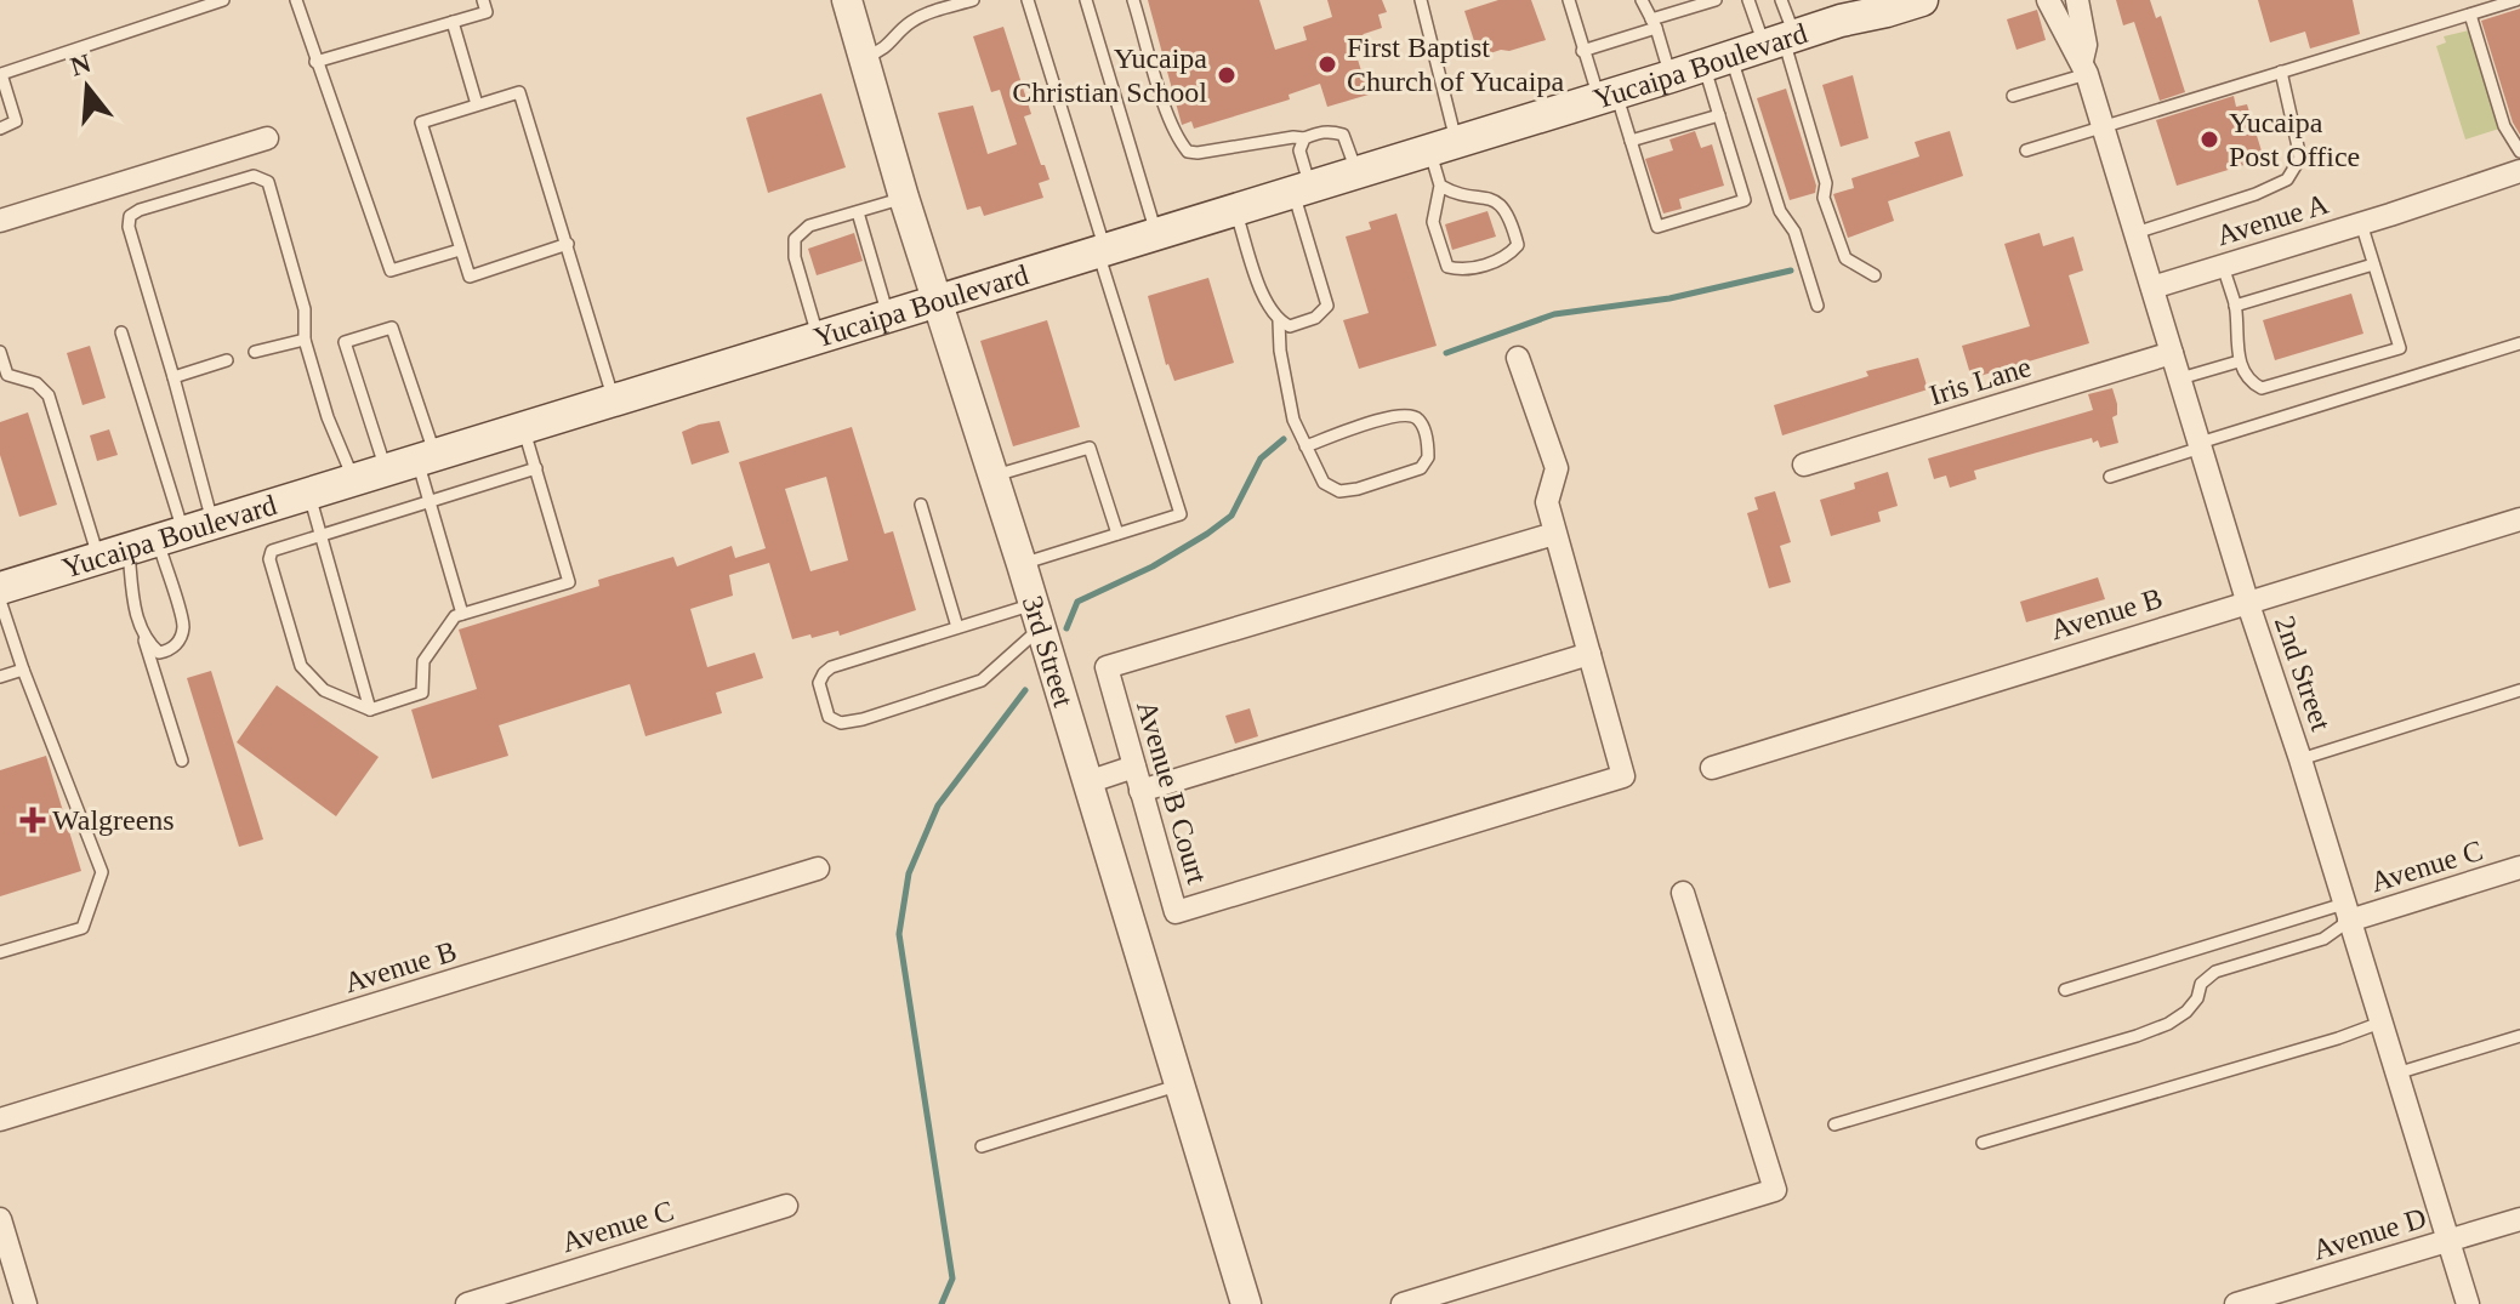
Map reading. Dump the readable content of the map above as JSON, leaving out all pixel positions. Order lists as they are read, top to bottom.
{
  "streets": {
    "main road": ["Yucaipa Boulevard"],
    "street": [
      "Avenue A",
      "Iris Lane",
      "Avenue B",
      "3rd Street",
      "2nd Street",
      "Avenue B Court",
      "Avenue C",
      "Avenue D"
    ]
  },
  "crossings": [
    ["Yucaipa Boulevard", "3rd Street"],
    ["Avenue A", "2nd Street"],
    ["Iris Lane", "2nd Street"],
    ["Avenue B", "2nd Street"],
    ["2nd Street", "Avenue C"],
    ["2nd Street", "Avenue D"]
  ],
  "places": {
    "other": ["First Baptist Church of Yucaipa", "Yucaipa Christian School", "Yucaipa Post Office"],
    "health": ["Walgreens"]
  },
  "north": "top"
}
